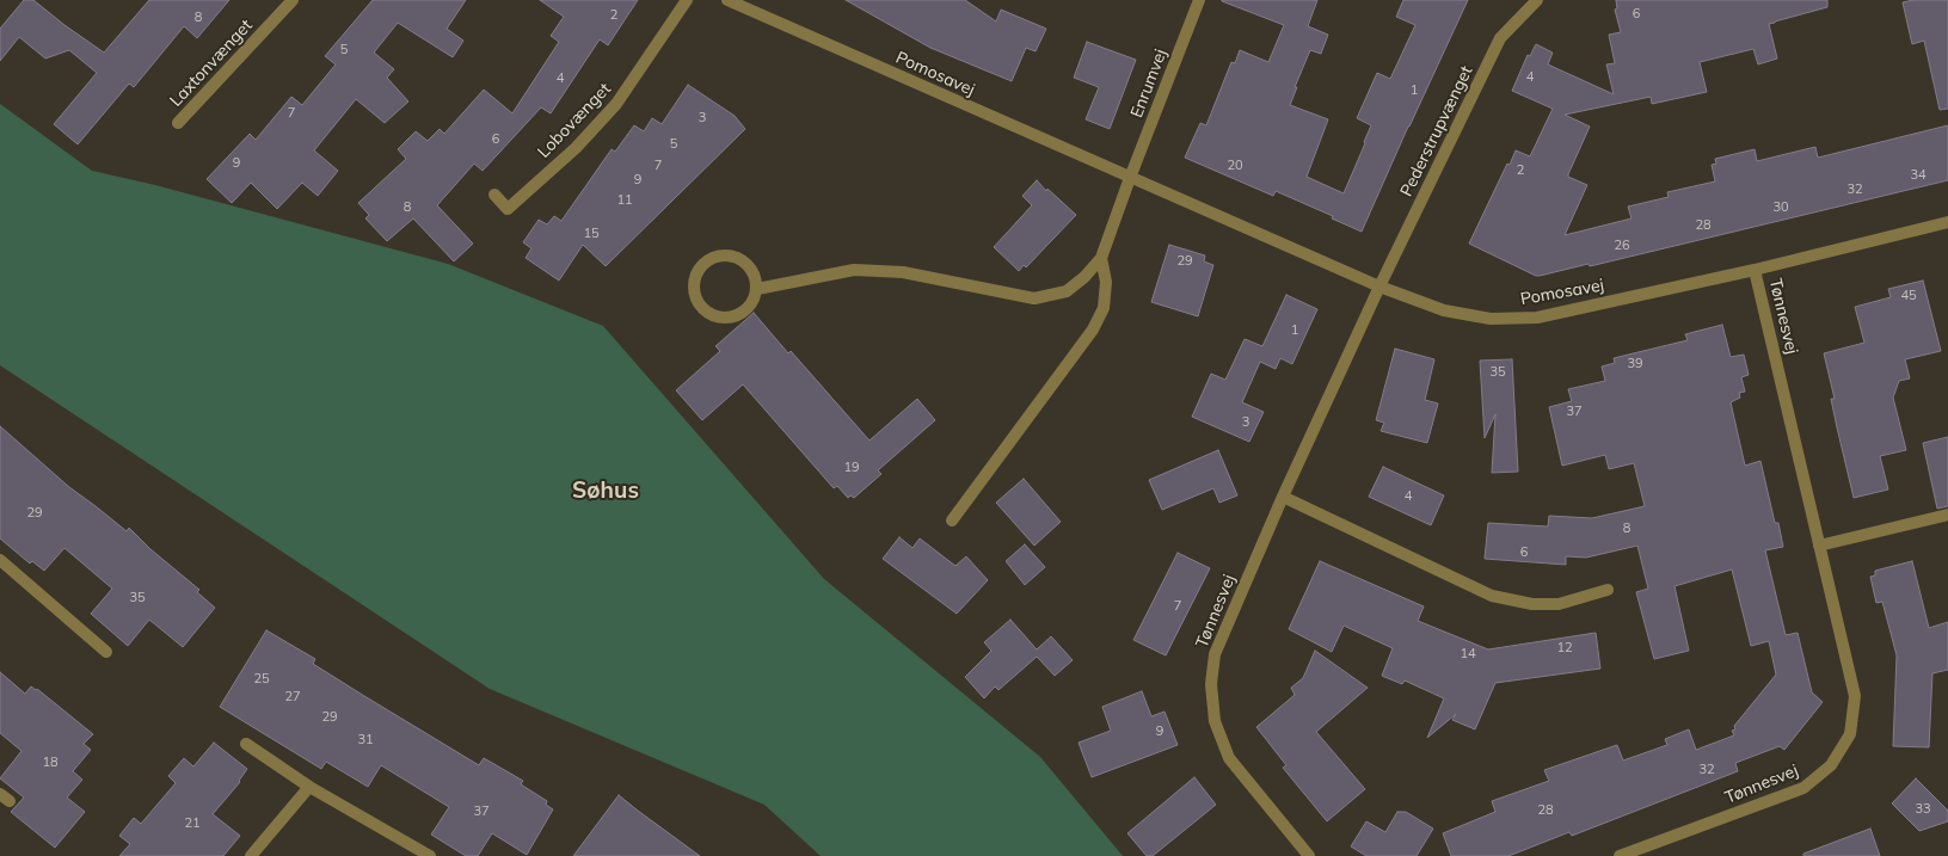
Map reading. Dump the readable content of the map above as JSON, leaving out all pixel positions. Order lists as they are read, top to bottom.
{
  "streets": {
    "street": [
      "Laxtonvænget",
      "Pomosavej",
      "Enrumvej",
      "Lobovænget",
      "Pederstrupvænget",
      "Tønnesvej"
    ]
  },
  "crossings": [
    ["Pomosavej", "Enrumvej"],
    ["Pomosavej", "Pederstrupvænget"],
    ["Pomosavej", "Tønnesvej"],
    ["Pederstrupvænget", "Tønnesvej"]
  ],
  "districts": ["Søhus"],
  "house_numbers": [
    "6",
    "2",
    "8",
    "5",
    "4",
    "4",
    "1",
    "7",
    "3",
    "6",
    "5",
    "9",
    "7",
    "20",
    "2",
    "34",
    "9",
    "32",
    "11",
    "8",
    "30",
    "28",
    "15",
    "26",
    "29",
    "45",
    "1",
    "39",
    "35",
    "37",
    "3",
    "19",
    "4",
    "29",
    "8",
    "6",
    "35",
    "7",
    "12",
    "14",
    "25",
    "27",
    "29",
    "9",
    "31",
    "18",
    "32",
    "33",
    "28",
    "37",
    "21"
  ]
}
